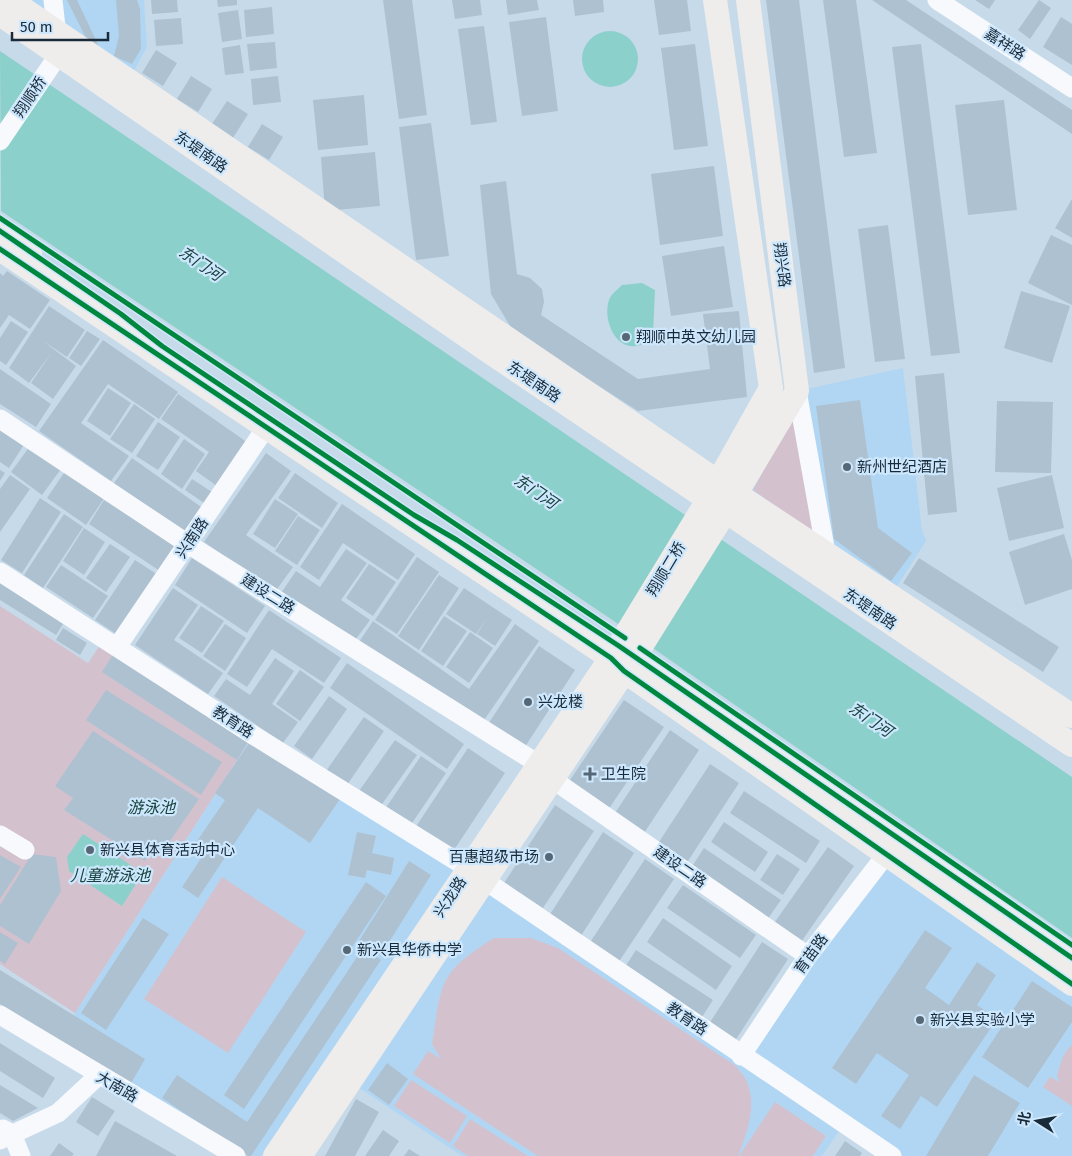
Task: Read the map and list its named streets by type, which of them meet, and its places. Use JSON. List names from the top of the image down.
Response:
{
  "streets": {
    "main road": [
      "东堤南路",
      "翔兴路",
      "翔顺二桥",
      "兴龙路"
    ],
    "street": [
      "嘉祥路",
      "翔顺桥",
      "兴南路",
      "建设二路",
      "教育路",
      "育苗路",
      "大南路"
    ]
  },
  "crossings": [
    ["翔顺桥", "东堤南路"],
    ["东堤南路", "翔兴路"],
    ["东堤南路", "翔顺二桥"],
    ["翔兴路", "翔顺二桥"],
    ["兴南路", "建设二路"],
    ["兴南路", "教育路"],
    ["翔顺二桥", "兴龙路"],
    ["建设二路", "兴龙路"],
    ["建设二路", "育苗路"],
    ["教育路", "兴龙路"],
    ["教育路", "育苗路"]
  ],
  "water": ["东门河", "游泳池", "儿童游泳池"],
  "places": {
    "other": [
      "翔顺中英文幼儿园",
      "新州世纪酒店",
      "兴龙楼",
      "新兴县体育活动中心",
      "百惠超级市场",
      "新兴县华侨中学",
      "新兴县实验小学"
    ],
    "health": ["卫生院"]
  },
  "scale_bar": "50 m",
  "north": "left"
}
